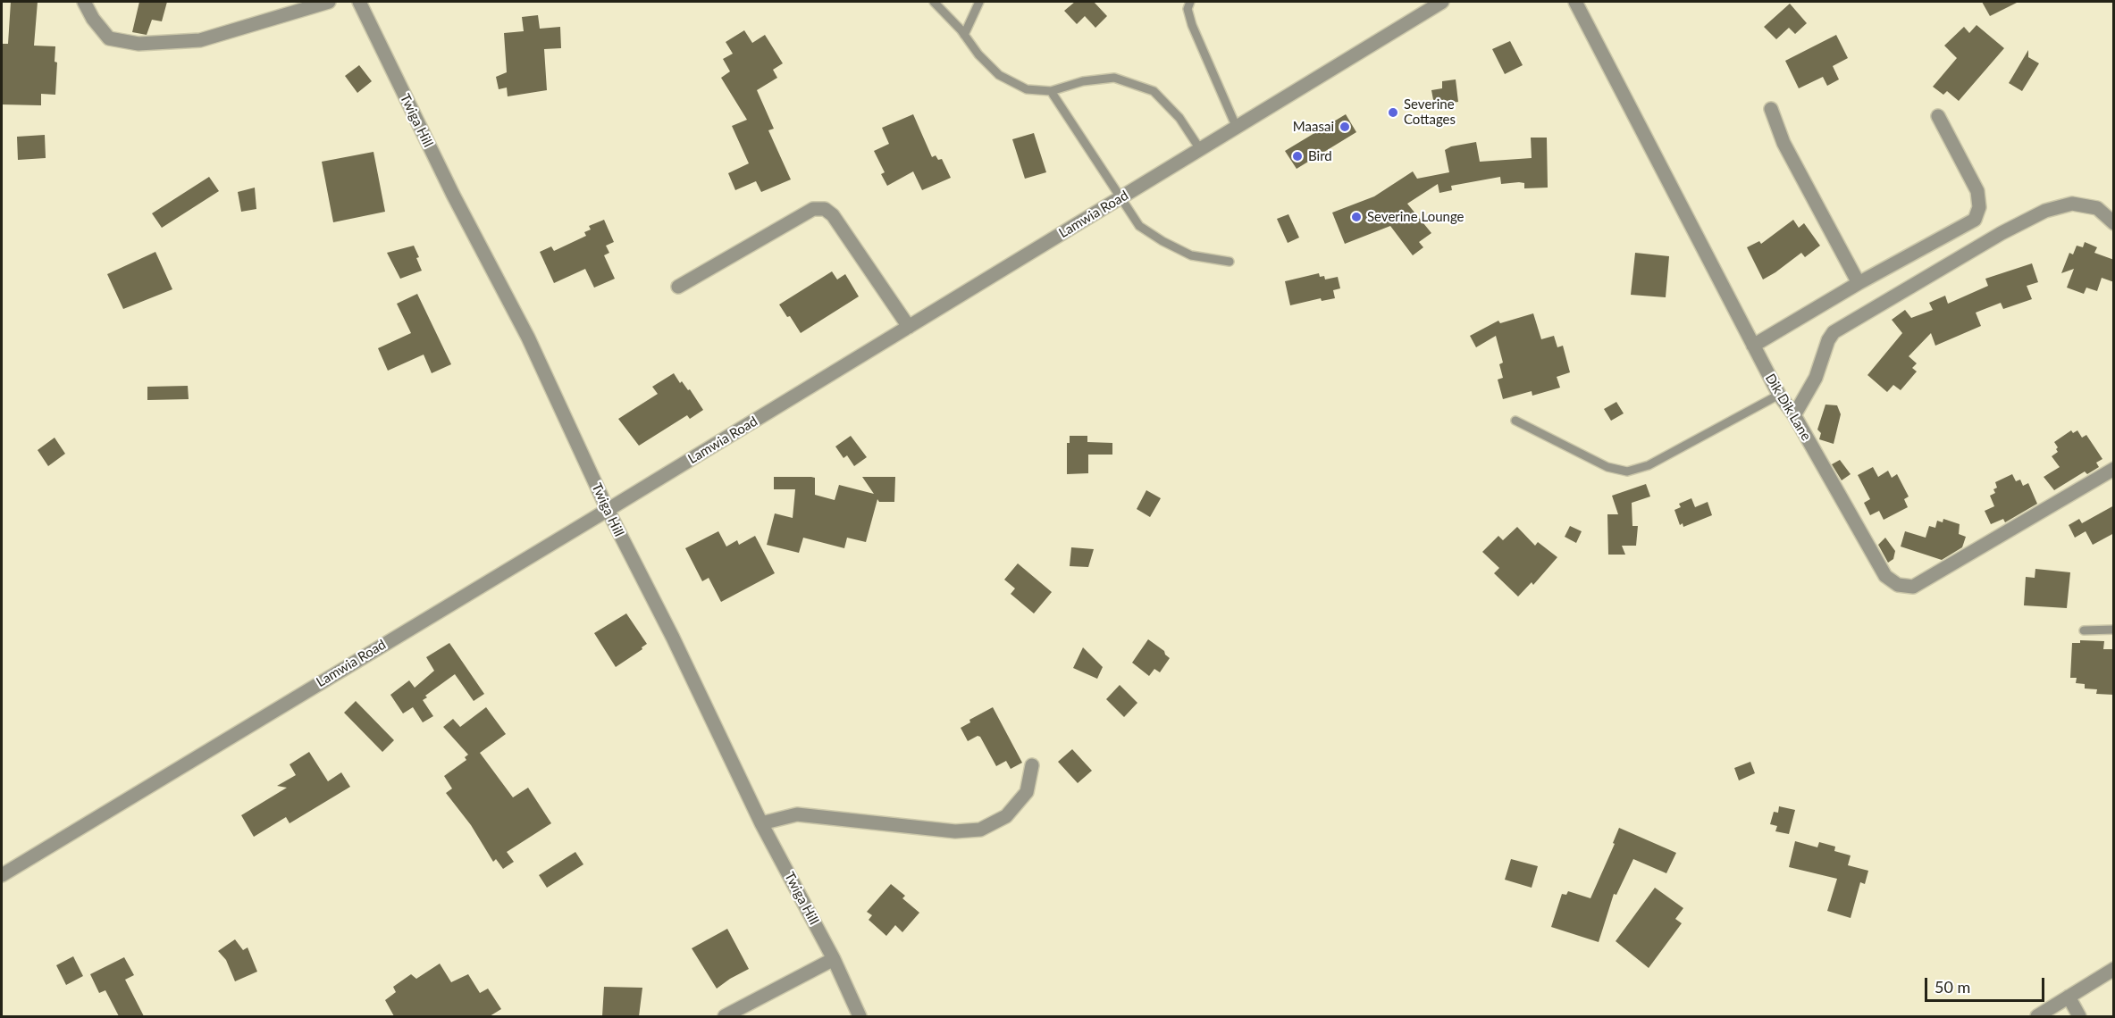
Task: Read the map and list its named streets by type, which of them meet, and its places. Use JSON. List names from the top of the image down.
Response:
{
  "streets": {
    "street": ["Twiga Hill", "Lamwia Road", "Dik Dik Lane"]
  },
  "crossings": [
    ["Twiga Hill", "Lamwia Road"]
  ],
  "places": [
    "Severine Cottages",
    "Maasai",
    "Bird",
    "Severine Lounge"
  ],
  "scale_bar": "50 m"
}
